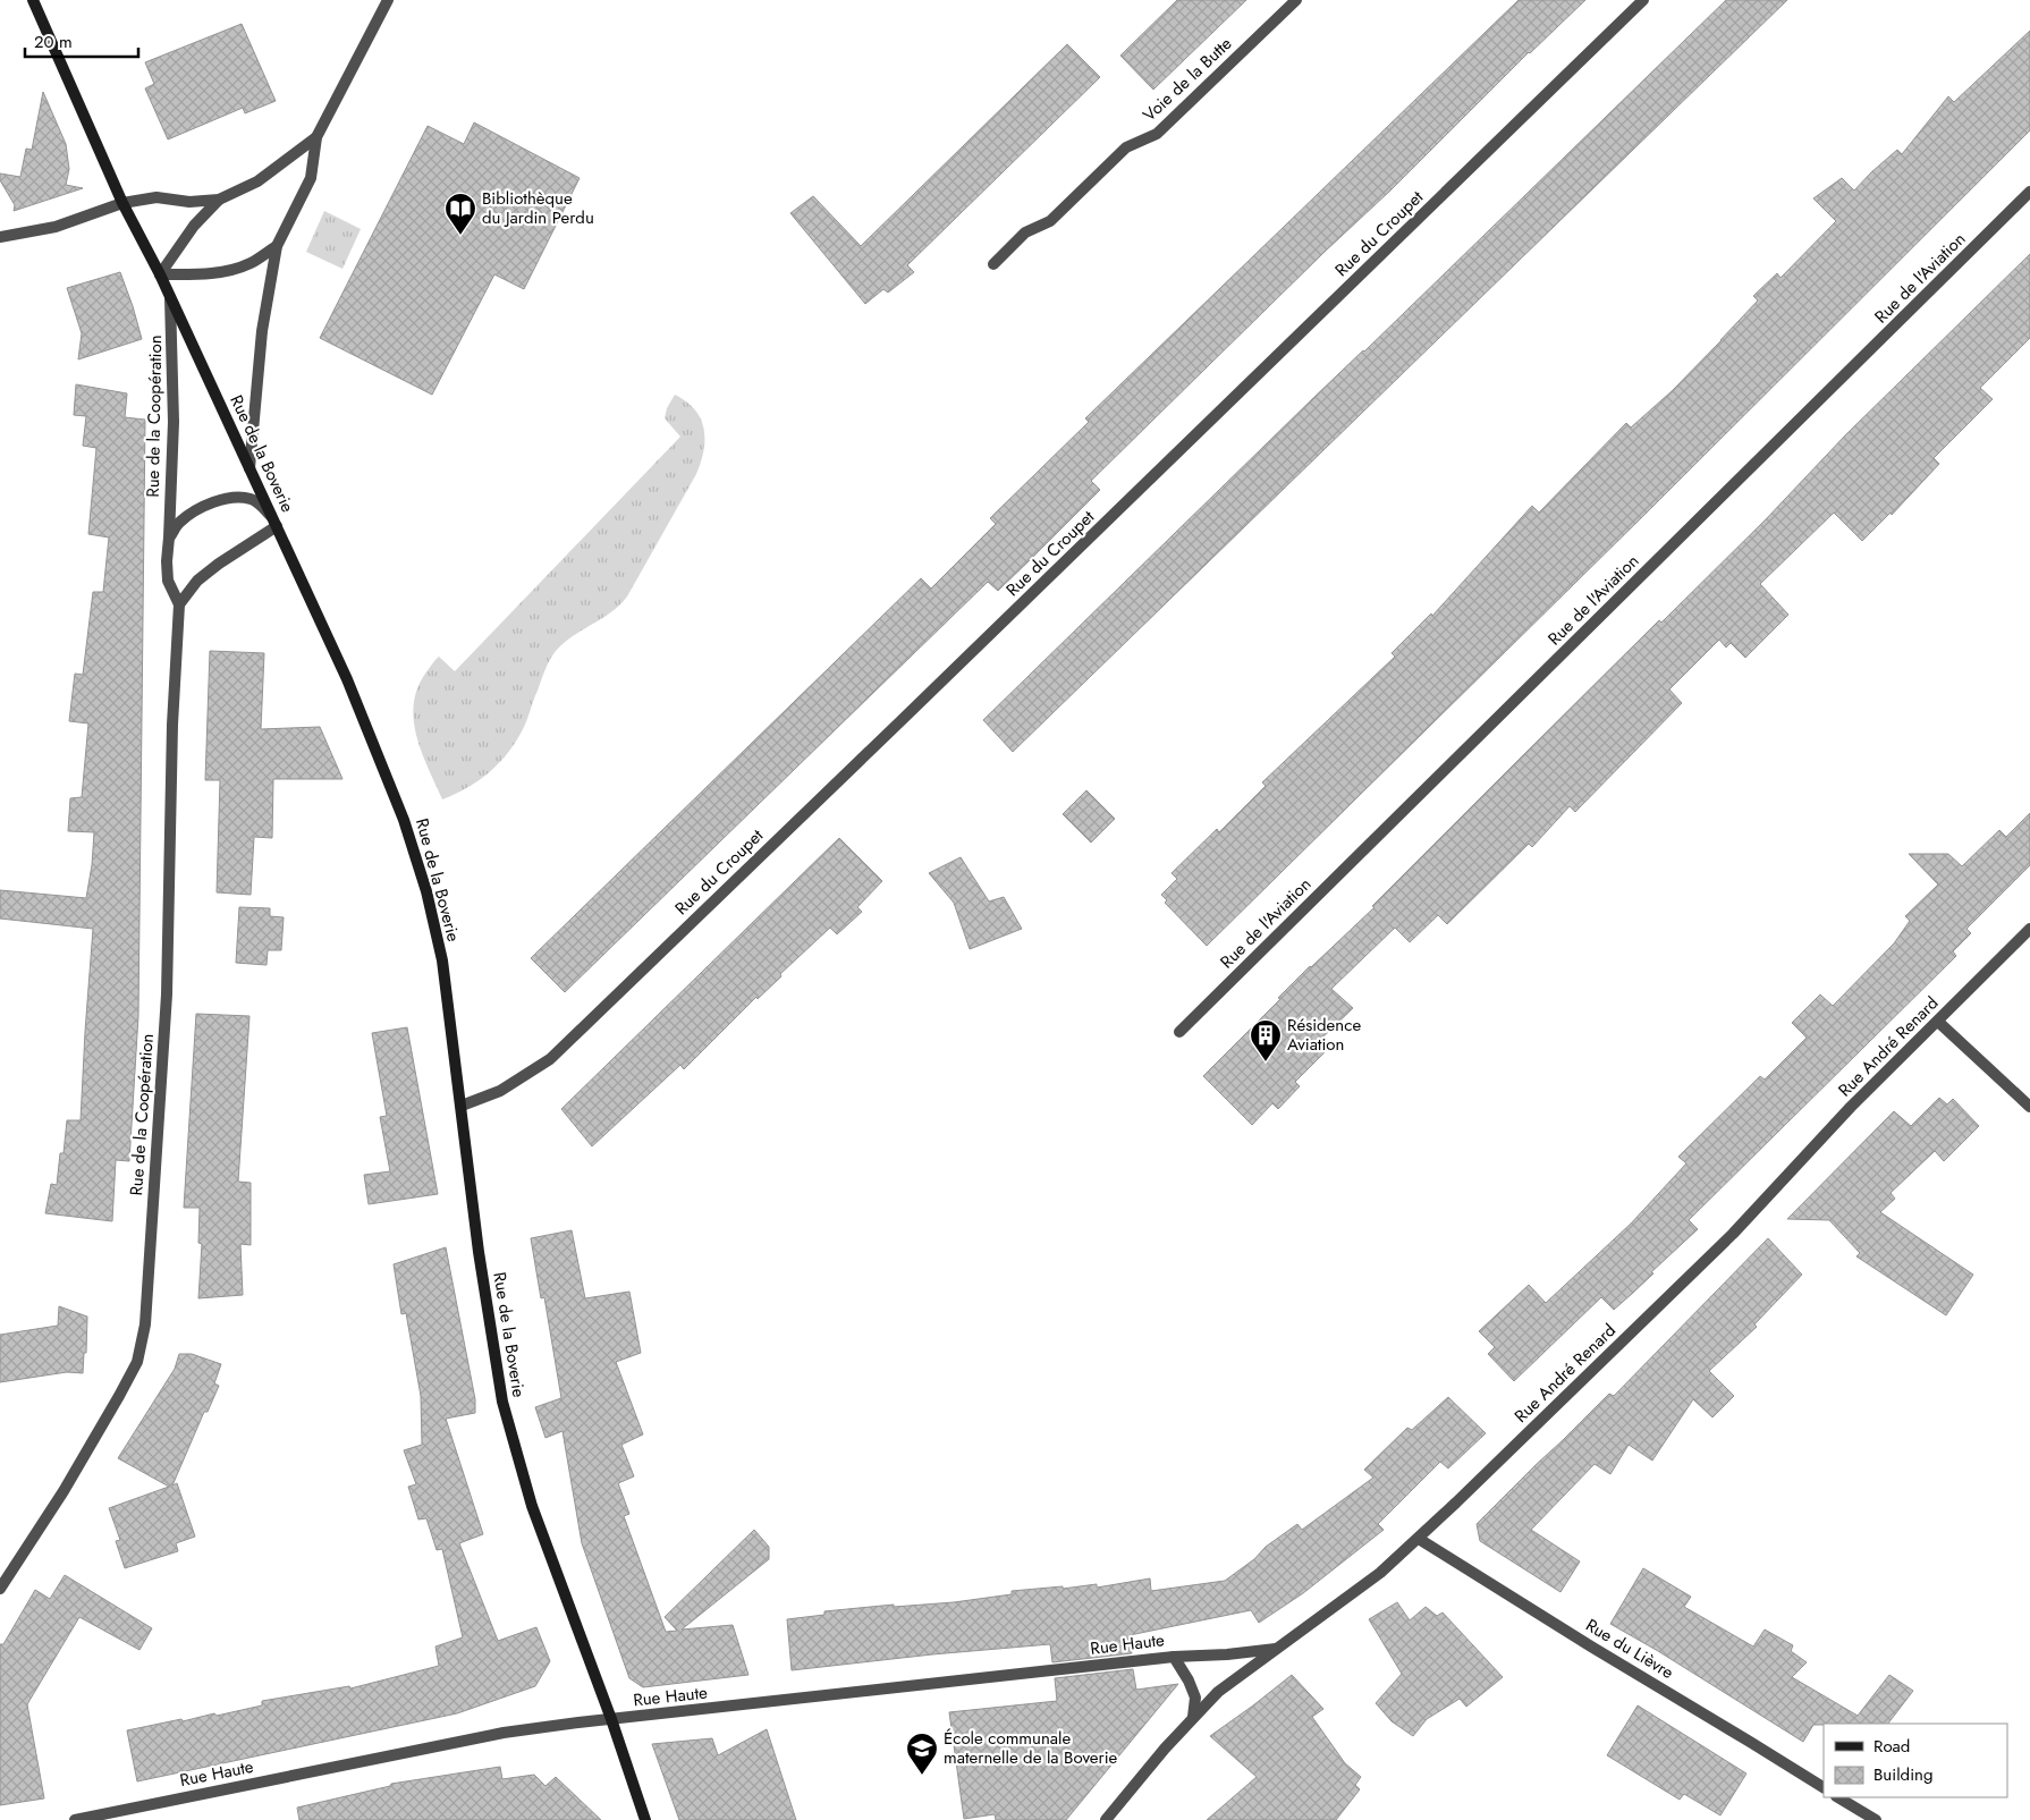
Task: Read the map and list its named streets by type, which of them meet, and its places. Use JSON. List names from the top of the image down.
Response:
{
  "streets": {
    "street": [
      "Voie de la Butte",
      "Rue du Croupet",
      "Rue de l'Aviation",
      "Rue de la Coopération",
      "Rue de la Boverie",
      "Rue André Renard",
      "Rue Haute",
      "Rue du Lièvre"
    ]
  },
  "crossings": [
    ["Rue du Croupet", "Rue de la Boverie"],
    ["Rue de la Coopération", "Rue de la Boverie"],
    ["Rue de la Boverie", "Rue Haute"],
    ["Rue André Renard", "Rue Haute"],
    ["Rue André Renard", "Rue du Lièvre"]
  ],
  "places": {
    "library": ["Bibliothèque du Jardin Perdu"],
    "building": ["Résidence Aviation"],
    "school or university": ["École communale maternelle de la Boverie"]
  },
  "legend": ["Road", "Building"],
  "scale_bar": "20 m"
}
